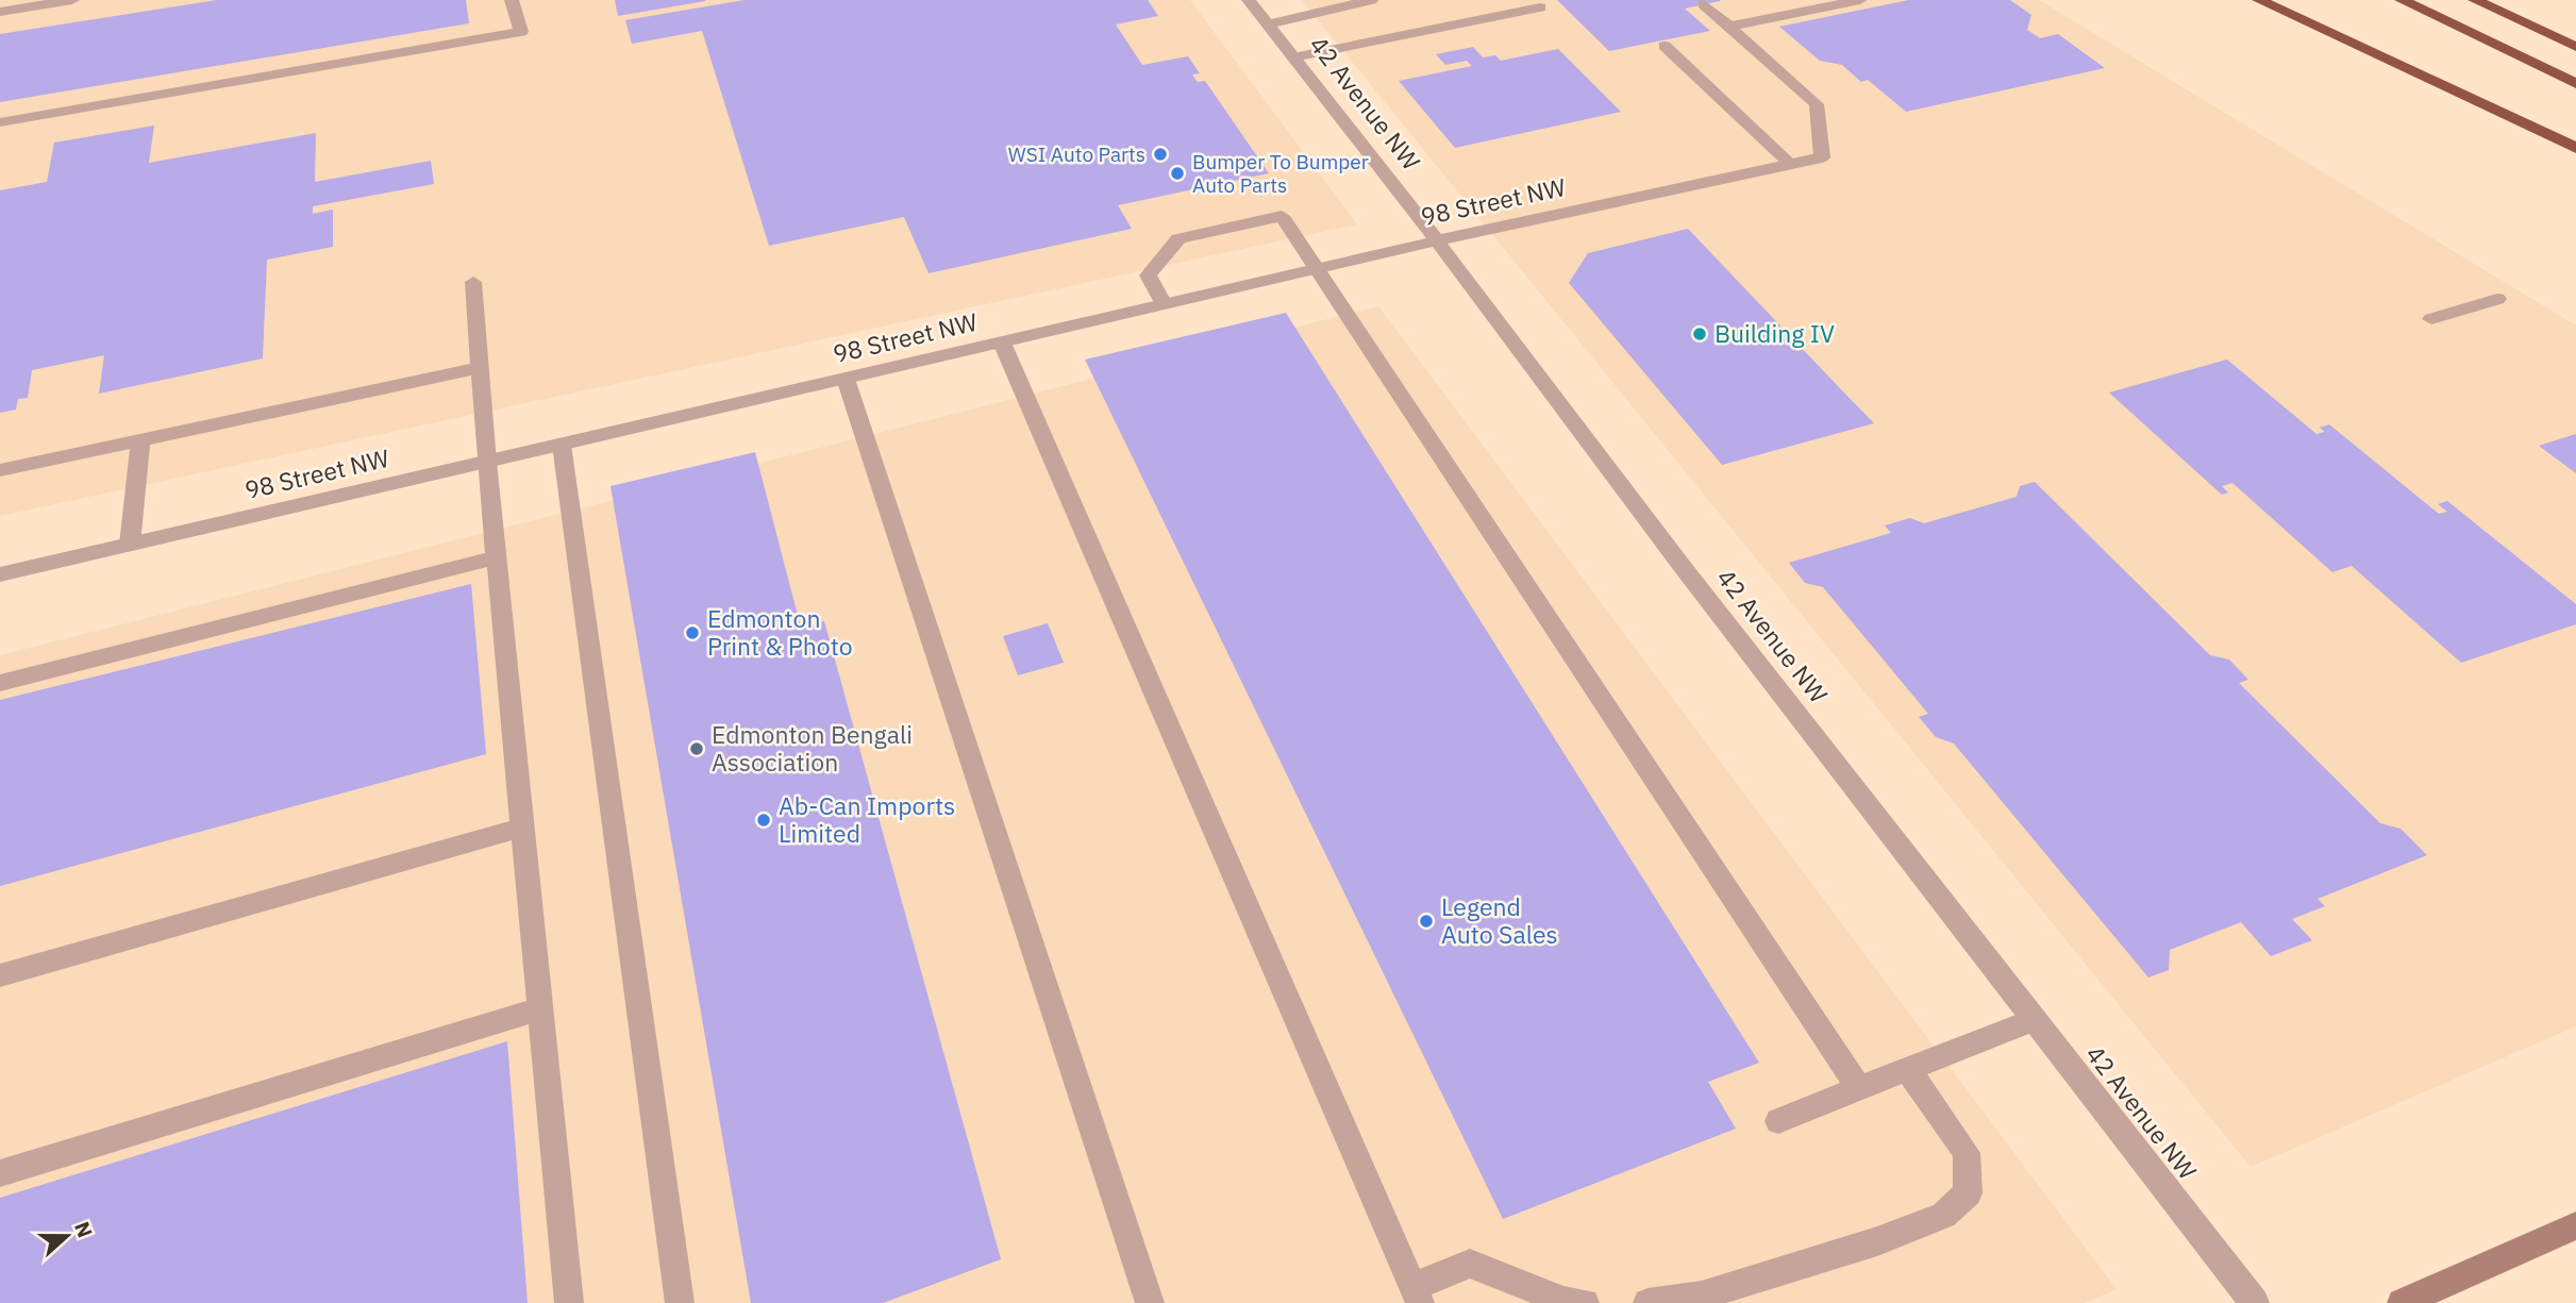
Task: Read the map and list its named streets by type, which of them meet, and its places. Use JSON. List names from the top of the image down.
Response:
{
  "streets": {
    "street": ["42 Avenue NW", "98 Street NW"]
  },
  "crossings": [
    ["42 Avenue NW", "98 Street NW"]
  ],
  "places": [
    "WSI Auto Parts",
    "Bumper To Bumper Auto Parts",
    "Building IV",
    "Edmonton Print & Photo",
    "Edmonton Bengali Association",
    "Ab-Can Imports Limited",
    "Legend Auto Sales"
  ],
  "north": "right"
}
